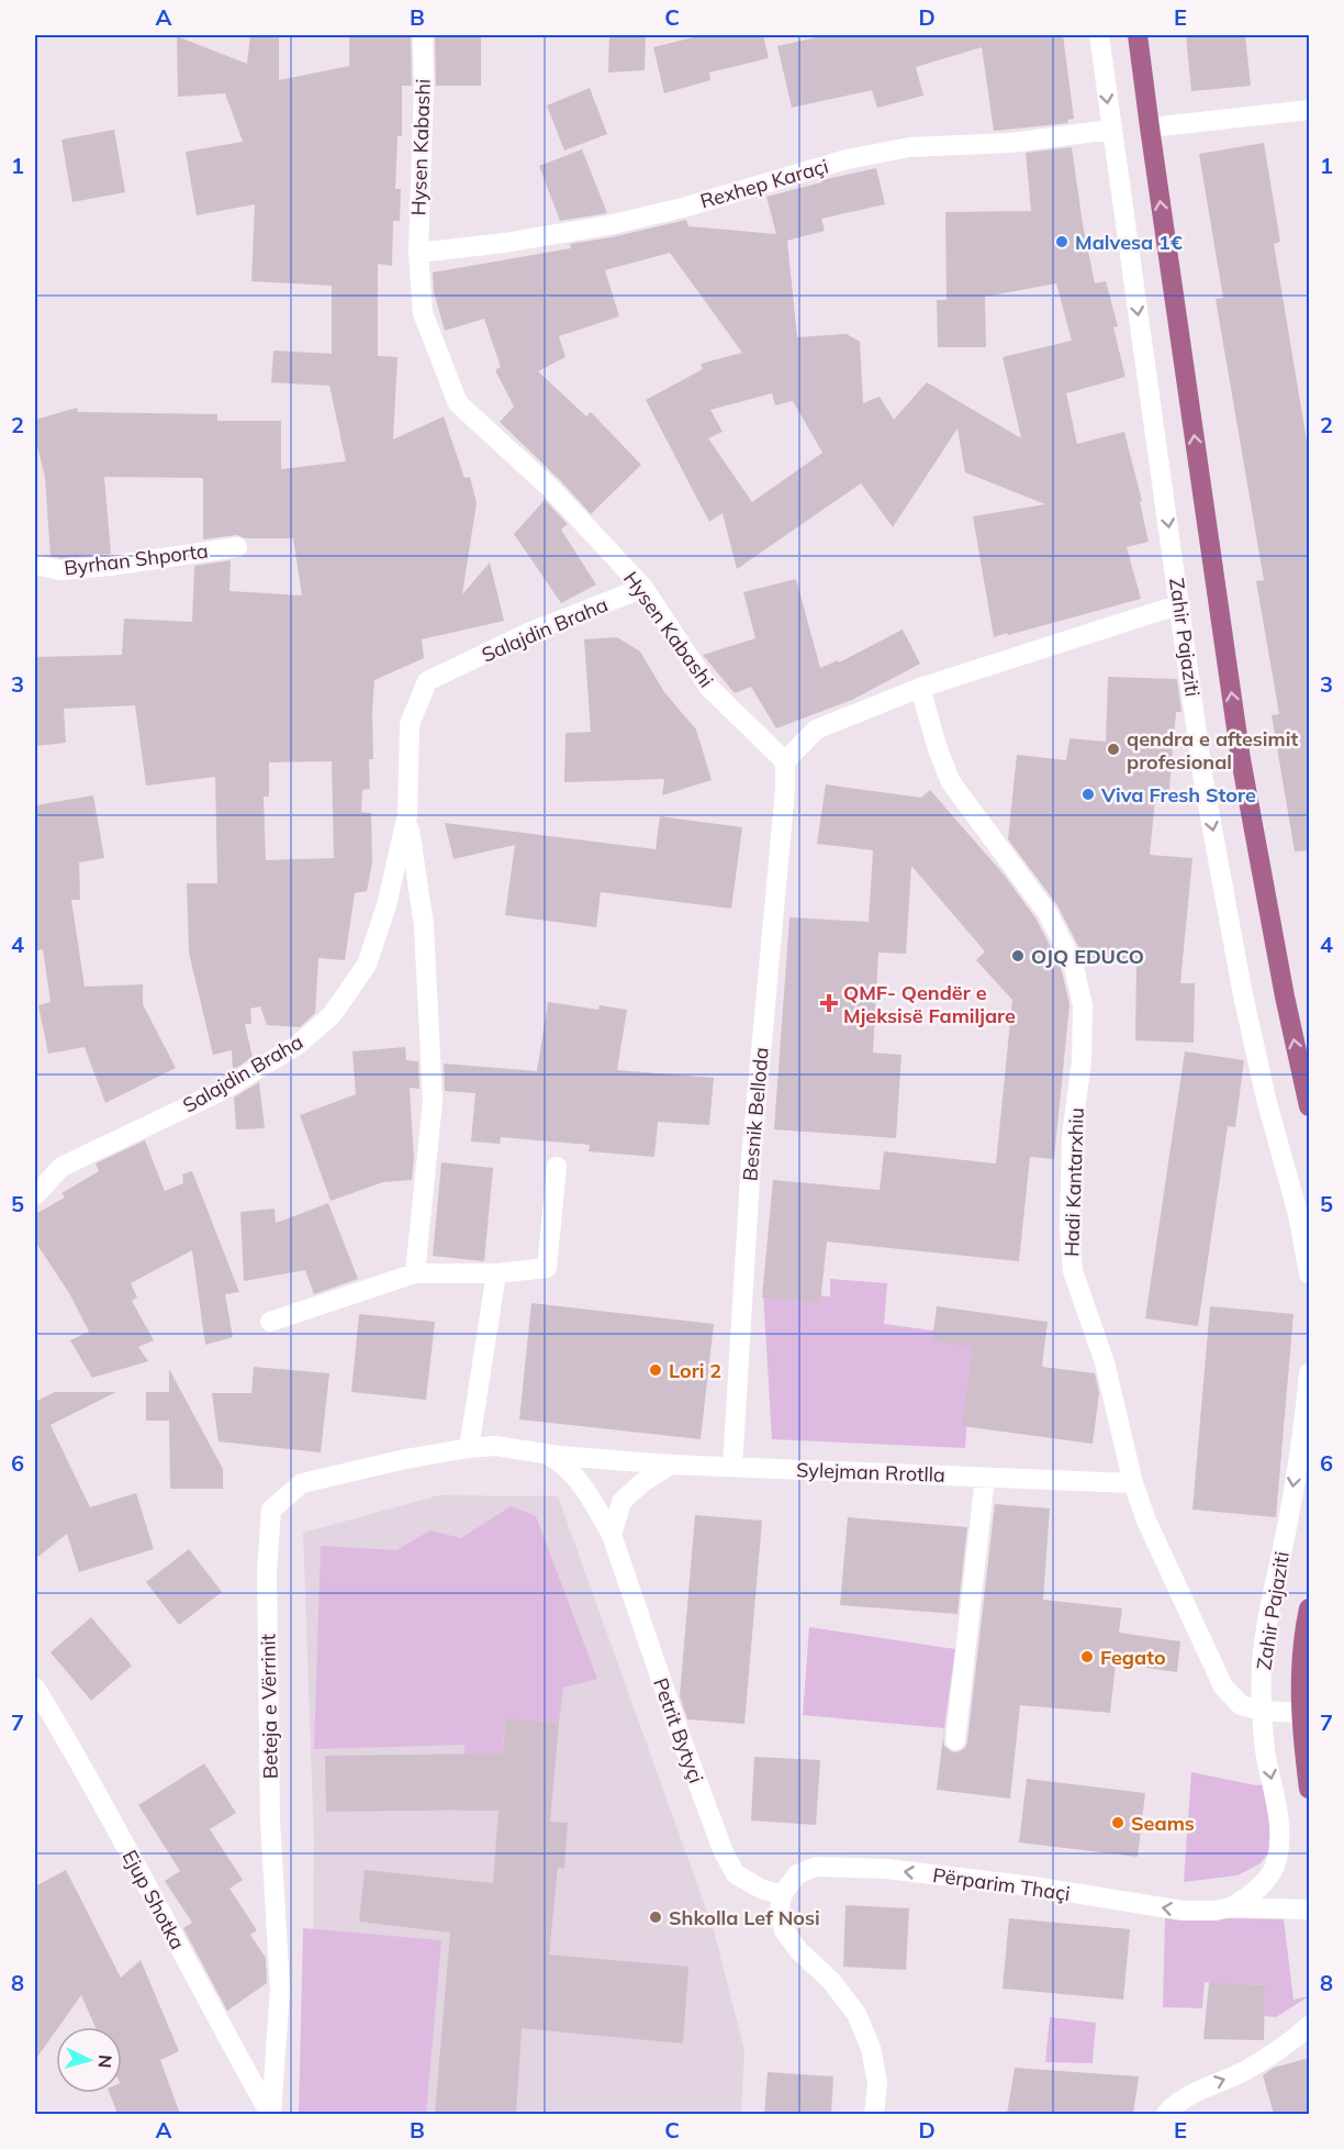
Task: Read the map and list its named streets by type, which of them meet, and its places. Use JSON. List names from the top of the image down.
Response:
{
  "streets": {
    "main road": ["Zahir Pajaziti"],
    "street": [
      "Hysen Kabashi",
      "Rexhep Karaçi",
      "Byrhan Shporta",
      "Salajdin Braha",
      "Besnik Belloda",
      "Hadi Kantarxhiu",
      "Sylejman Rrotlla",
      "Beteja e Vërrinit",
      "Petrit Bytyçi",
      "Përparim Thaçi",
      "Ejup Shotka"
    ]
  },
  "crossings": [
    ["Hysen Kabashi", "Rexhep Karaçi"],
    ["Hysen Kabashi", "Salajdin Braha"],
    ["Hysen Kabashi", "Besnik Belloda"],
    ["Rexhep Karaçi", "Zahir Pajaziti"],
    ["Zahir Pajaziti", "Hadi Kantarxhiu"],
    ["Zahir Pajaziti", "Përparim Thaçi"],
    ["Besnik Belloda", "Sylejman Rrotlla"],
    ["Hadi Kantarxhiu", "Sylejman Rrotlla"],
    ["Sylejman Rrotlla", "Beteja e Vërrinit"],
    ["Beteja e Vërrinit", "Petrit Bytyçi"],
    ["Beteja e Vërrinit", "Ejup Shotka"],
    ["Petrit Bytyçi", "Përparim Thaçi"]
  ],
  "one_way": ["Përparim Thaçi"],
  "places": {
    "other": [
      "Malvesa 1€",
      "qendra e aftesimit profesional",
      "Viva Fresh Store",
      "OJQ EDUCO",
      "Lori 2",
      "Fegato",
      "Seams",
      "Shkolla Lef Nosi"
    ],
    "health": ["QMF- Qendër e Mjeksisë Familjare"]
  },
  "north": "right",
  "grid": {
    "columns": [
      "A",
      "B",
      "C",
      "D",
      "E"
    ],
    "rows": [
      "1",
      "2",
      "3",
      "4",
      "5",
      "6",
      "7",
      "8"
    ]
  }
}
